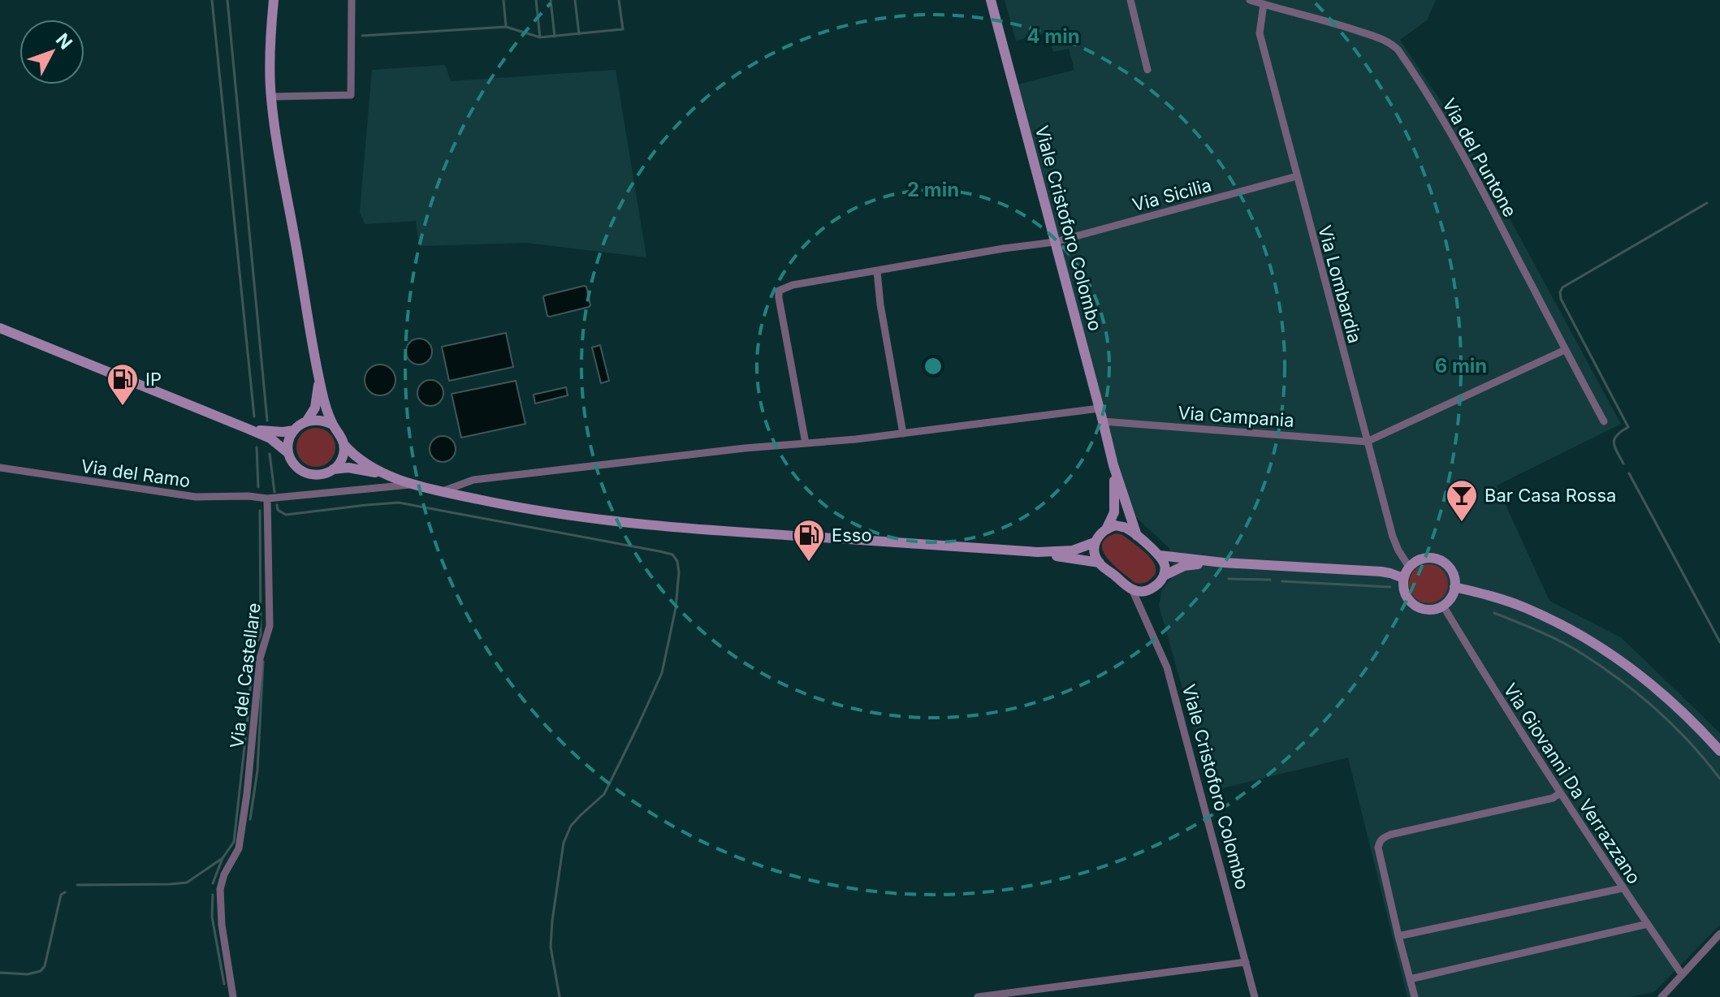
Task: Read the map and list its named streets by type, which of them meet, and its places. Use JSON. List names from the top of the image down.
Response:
{
  "streets": {
    "main road": ["Viale Cristoforo Colombo"],
    "street": [
      "Via del Puntone",
      "Via Sicilia",
      "Via Lombardia",
      "Via Campania",
      "Via del Ramo",
      "Via del Castellare",
      "Via Giovanni Da Verrazzano"
    ]
  },
  "crossings": [
    ["Via del Puntone", "Via Lombardia"],
    ["Via Sicilia", "Viale Cristoforo Colombo"],
    ["Via Sicilia", "Via Lombardia"],
    ["Viale Cristoforo Colombo", "Via Campania"],
    ["Via Lombardia", "Via Campania"],
    ["Via Lombardia", "Via Giovanni Da Verrazzano"],
    ["Via del Ramo", "Via del Castellare"]
  ],
  "places": {
    "fuel station": ["IP", "Esso"],
    "bar": ["Bar Casa Rossa"]
  },
  "north": "top right",
  "rings": ["4 min", "2 min", "6 min"]
}
